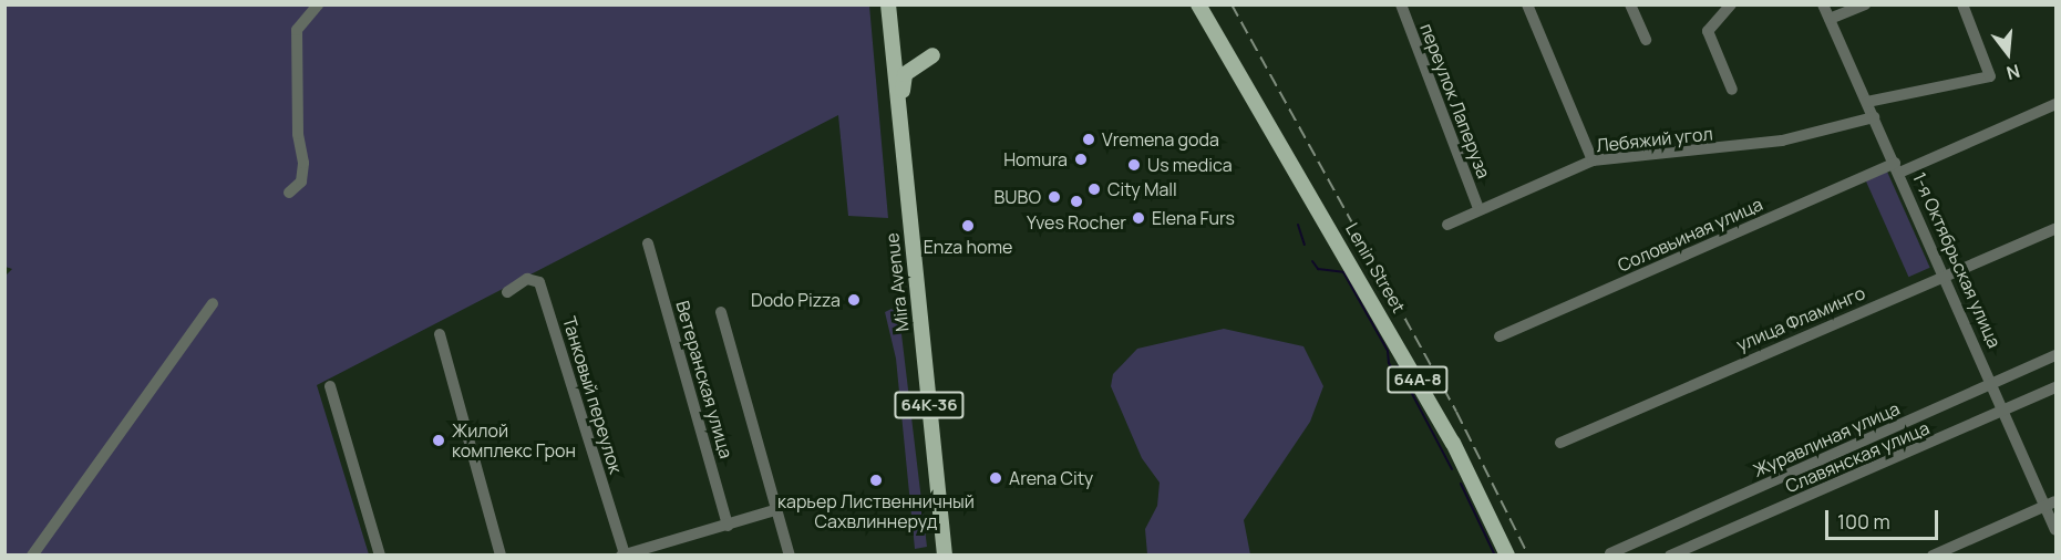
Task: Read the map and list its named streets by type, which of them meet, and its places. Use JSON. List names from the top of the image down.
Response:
{
  "streets": {
    "main road": [
      "Lenin Street",
      "Mira Avenue",
      "64А-8",
      "64К-36"
    ],
    "street": [
      "переулок Лаперуза",
      "Лебяжий угол",
      "Соловьиная улица",
      "1-я Октябрьская улица",
      "улица Фламинго",
      "Ветеранская улица",
      "Танковый переулок",
      "Журавлиная улица",
      "Славянская улица"
    ]
  },
  "crossings": [
    ["переулок Лаперуза", "Лебяжий угол"],
    ["Лебяжий угол", "1-я Октябрьская улица"],
    ["Соловьиная улица", "1-я Октябрьская улица"],
    ["1-я Октябрьская улица", "улица Фламинго"],
    ["1-я Октябрьская улица", "Журавлиная улица"],
    ["1-я Октябрьская улица", "Славянская улица"]
  ],
  "places": [
    "Vremena goda",
    "Homura",
    "Us medica",
    "City Mall",
    "BUBO",
    "Yves Rocher",
    "Elena Furs",
    "Enza home",
    "Dodo Pizza",
    "Жилой комплекс Грон",
    "Arena City",
    "карьер Лиственничный Сахвлиннеруд"
  ],
  "scale_bar": "100 m",
  "north": "bottom"
}
